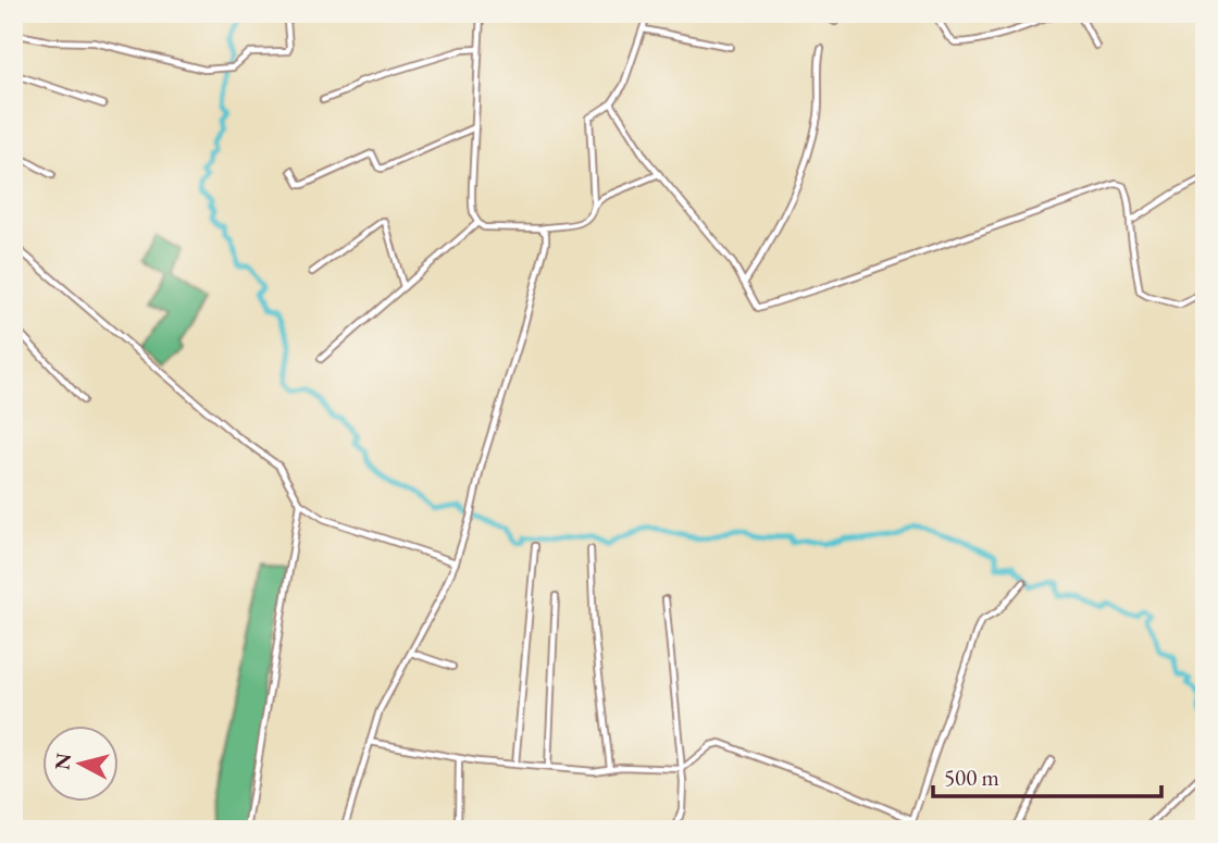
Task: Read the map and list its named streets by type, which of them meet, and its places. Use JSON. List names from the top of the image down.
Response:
{
  "scale_bar": "500 m",
  "north": "left"
}
